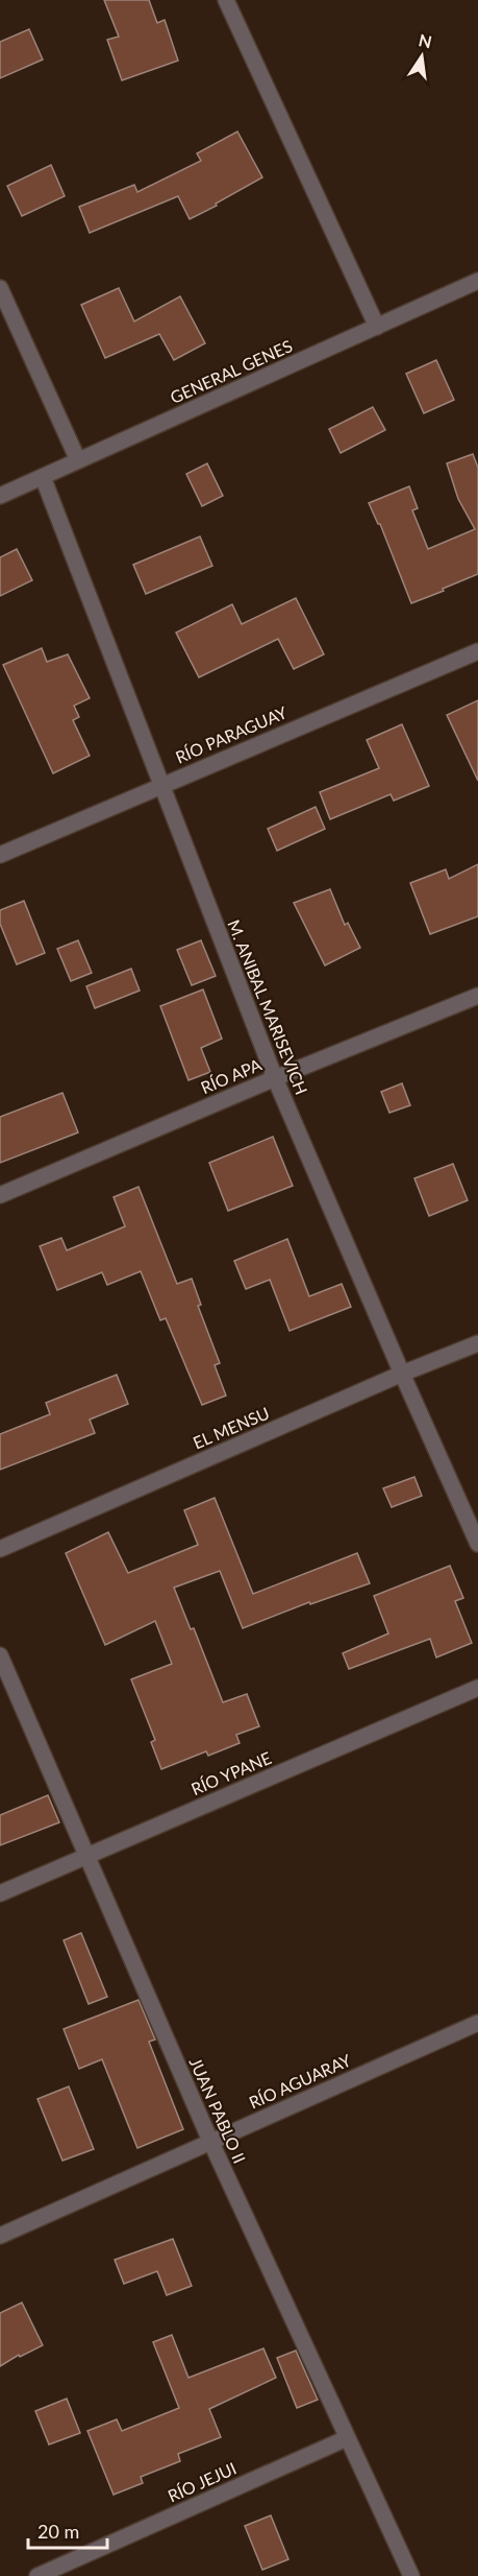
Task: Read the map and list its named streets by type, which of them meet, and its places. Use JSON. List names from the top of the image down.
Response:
{
  "streets": {
    "street": [
      "GENERAL GENES",
      "RÍO PARAGUAY",
      "M. ANIBAL MARISEVICH",
      "RÍO APA",
      "EL MENSU",
      "RÍO YPANE",
      "RÍO AGUARAY",
      "JUAN PABLO II",
      "RÍO JEJUI"
    ]
  },
  "crossings": [
    ["GENERAL GENES", "M. ANIBAL MARISEVICH"],
    ["RÍO PARAGUAY", "M. ANIBAL MARISEVICH"],
    ["M. ANIBAL MARISEVICH", "RÍO APA"],
    ["M. ANIBAL MARISEVICH", "EL MENSU"],
    ["RÍO YPANE", "JUAN PABLO II"],
    ["RÍO AGUARAY", "JUAN PABLO II"],
    ["JUAN PABLO II", "RÍO JEJUI"]
  ],
  "scale_bar": "20 m",
  "north": "top"
}
